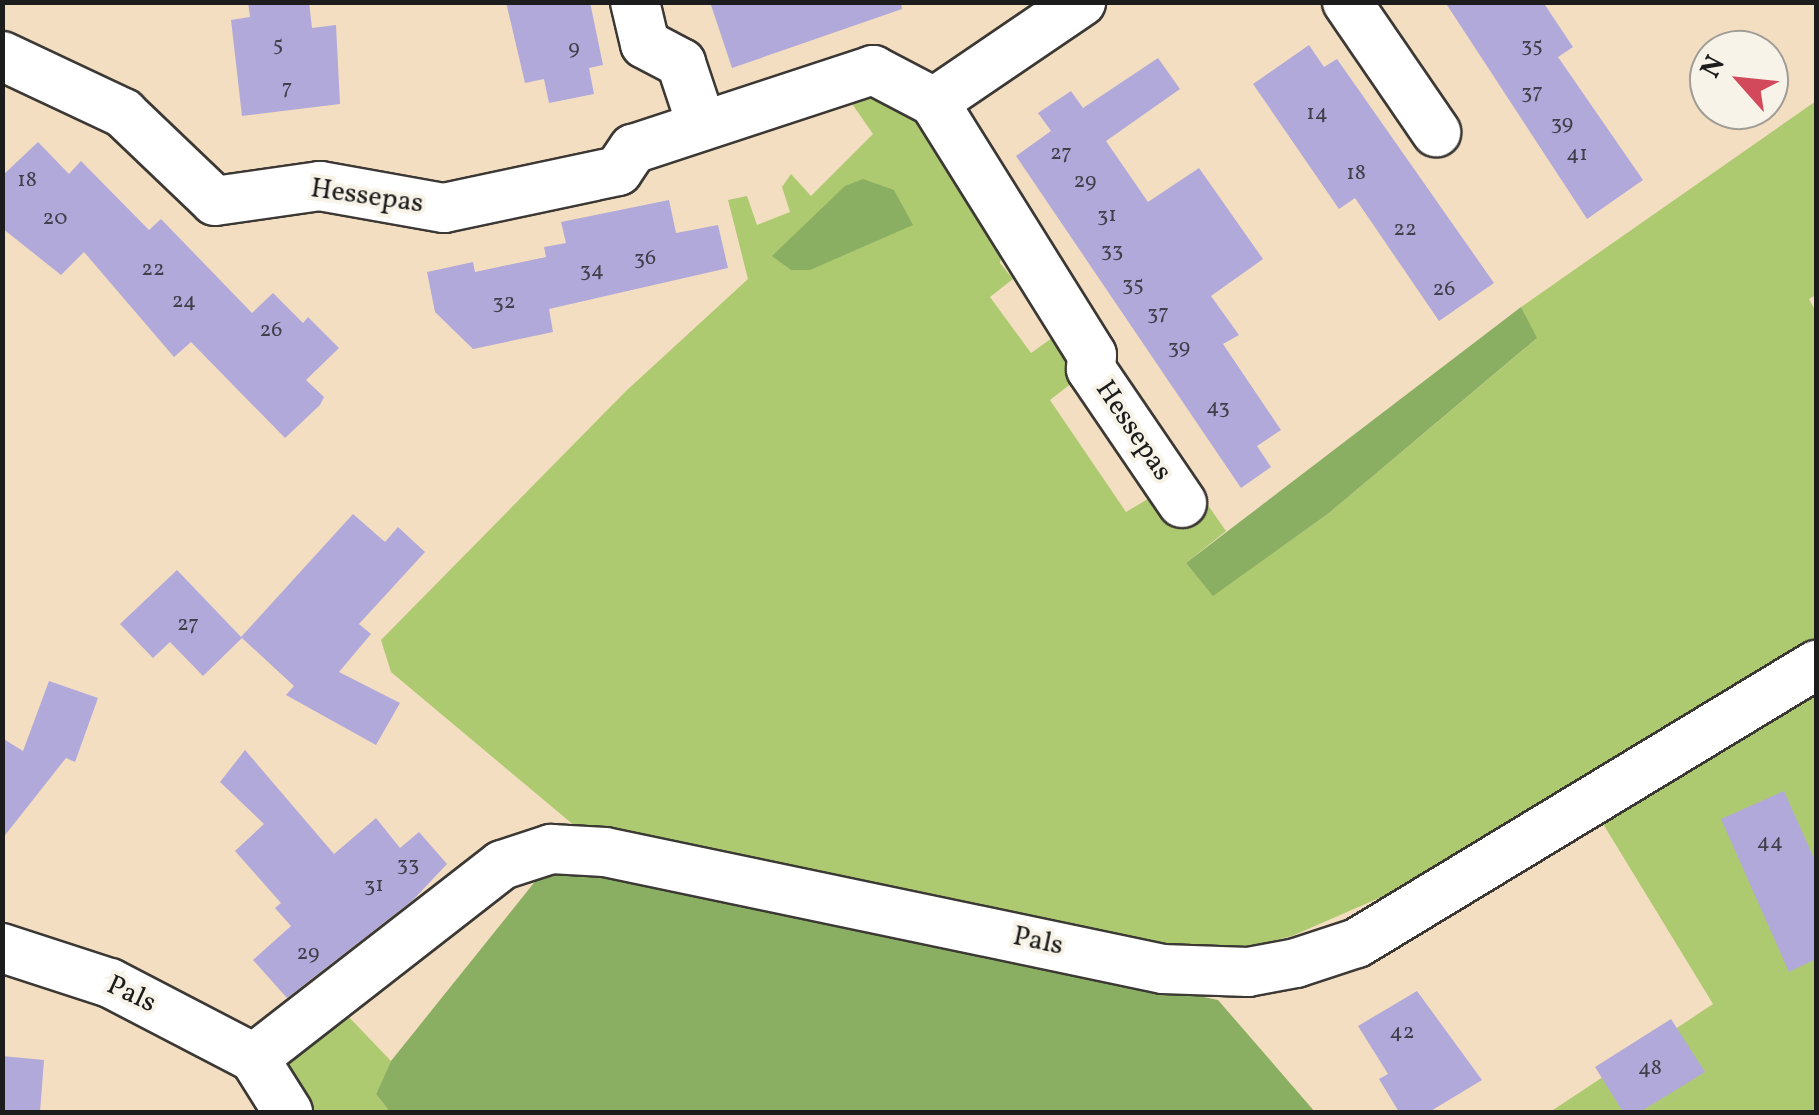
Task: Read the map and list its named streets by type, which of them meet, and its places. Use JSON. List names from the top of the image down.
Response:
{
  "streets": {
    "street": ["Hessepas", "Pals"]
  },
  "house_numbers": [
    "5",
    "35",
    "9",
    "7",
    "37",
    "14",
    "39",
    "27",
    "41",
    "18",
    "18",
    "29",
    "31",
    "20",
    "22",
    "33",
    "36",
    "22",
    "34",
    "35",
    "26",
    "24",
    "32",
    "37",
    "26",
    "39",
    "43",
    "27",
    "44",
    "33",
    "31",
    "29",
    "42",
    "48"
  ],
  "north": "top left"
}
